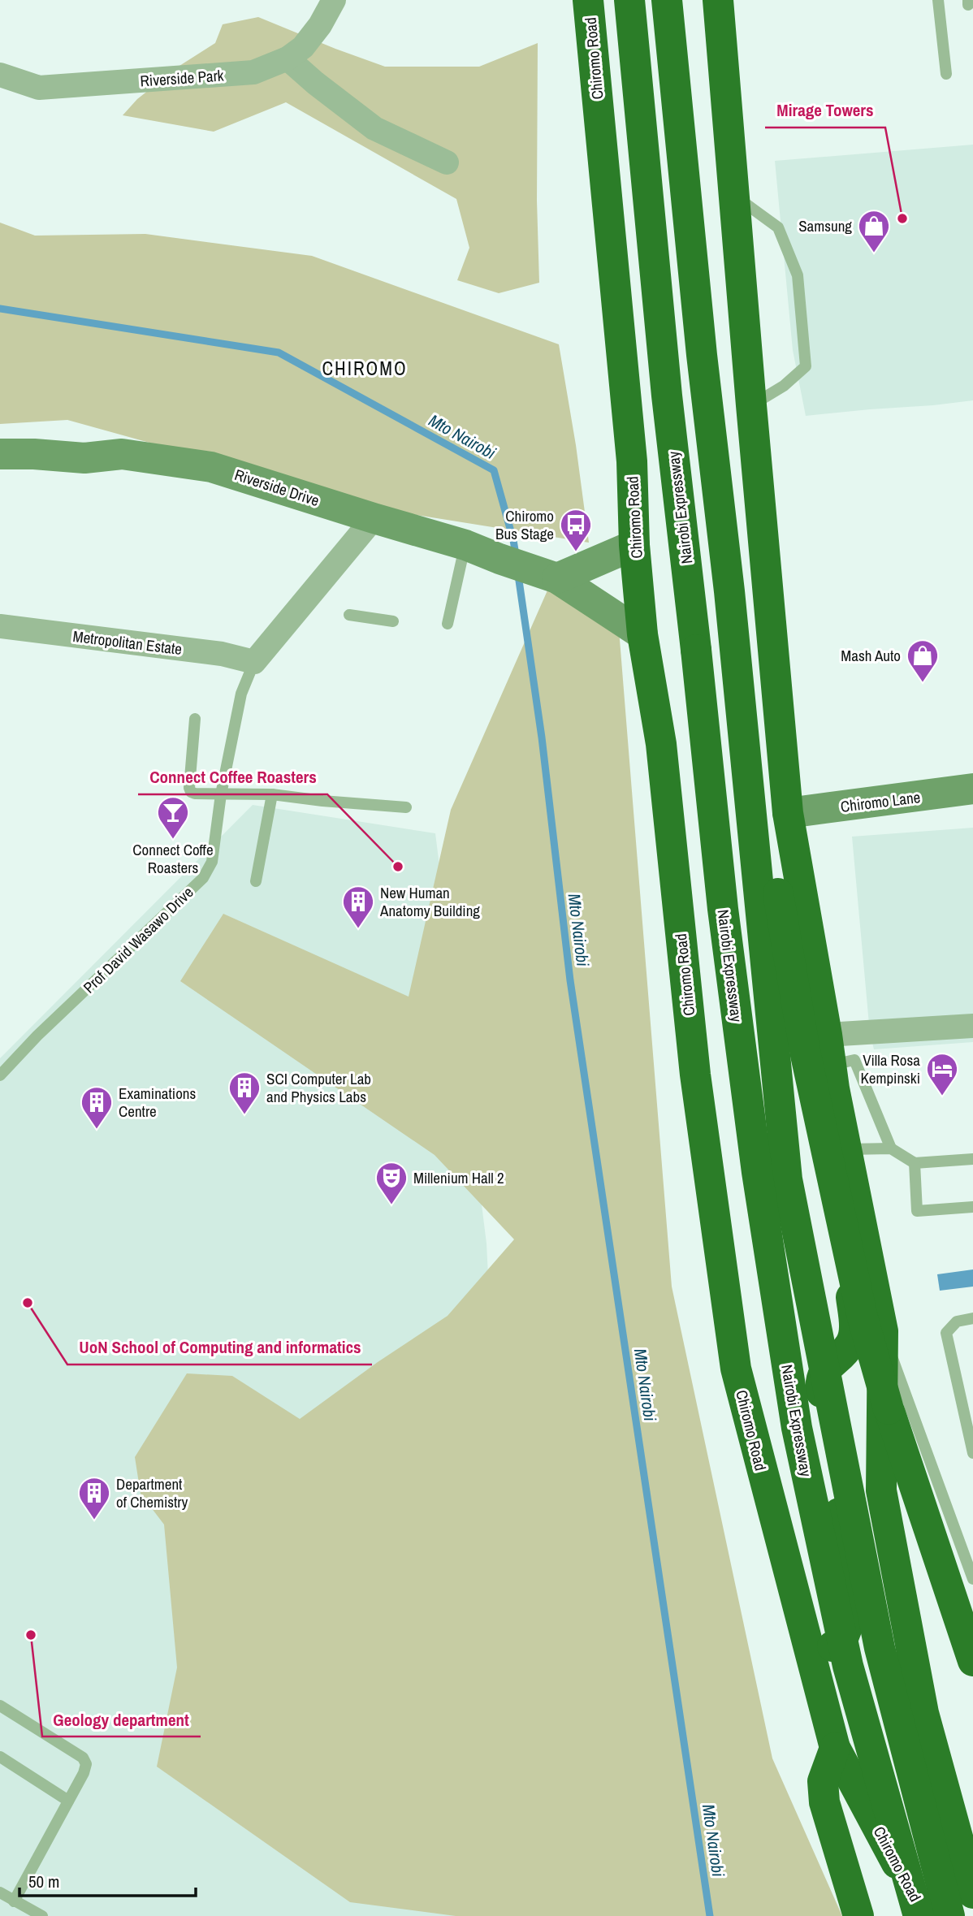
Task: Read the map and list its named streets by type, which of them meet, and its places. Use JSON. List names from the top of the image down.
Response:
{
  "streets": {
    "highway": ["Chiromo Road", "Nairobi Expressway"],
    "street": [
      "Riverside Park",
      "Riverside Drive",
      "Metropolitan Estate",
      "Chiromo Lane",
      "Prof David Wasawo Drive"
    ]
  },
  "crossings": [
    ["Chiromo Road", "Riverside Drive"],
    ["Riverside Drive", "Prof David Wasawo Drive"],
    ["Metropolitan Estate", "Prof David Wasawo Drive"]
  ],
  "districts": ["CHIROMO"],
  "water": ["Mto Nairobi"],
  "places": {
    "other": [
      "Mirage Towers",
      "Connect Coffee Roasters",
      "UoN School of Computing and informatics",
      "Geology department"
    ],
    "shop": ["Samsung", "Mash Auto"],
    "bus stop": ["Chiromo Bus Stage"],
    "bar": ["Connect Coffe Roasters"],
    "building": [
      "New Human Anatomy Building",
      "SCI Computer Lab and Physics Labs",
      "Examinations Centre",
      "Department of Chemistry"
    ],
    "hotel": ["Villa Rosa Kempinski"],
    "theatre": ["Millenium Hall 2"]
  },
  "scale_bar": "50 m"
}
